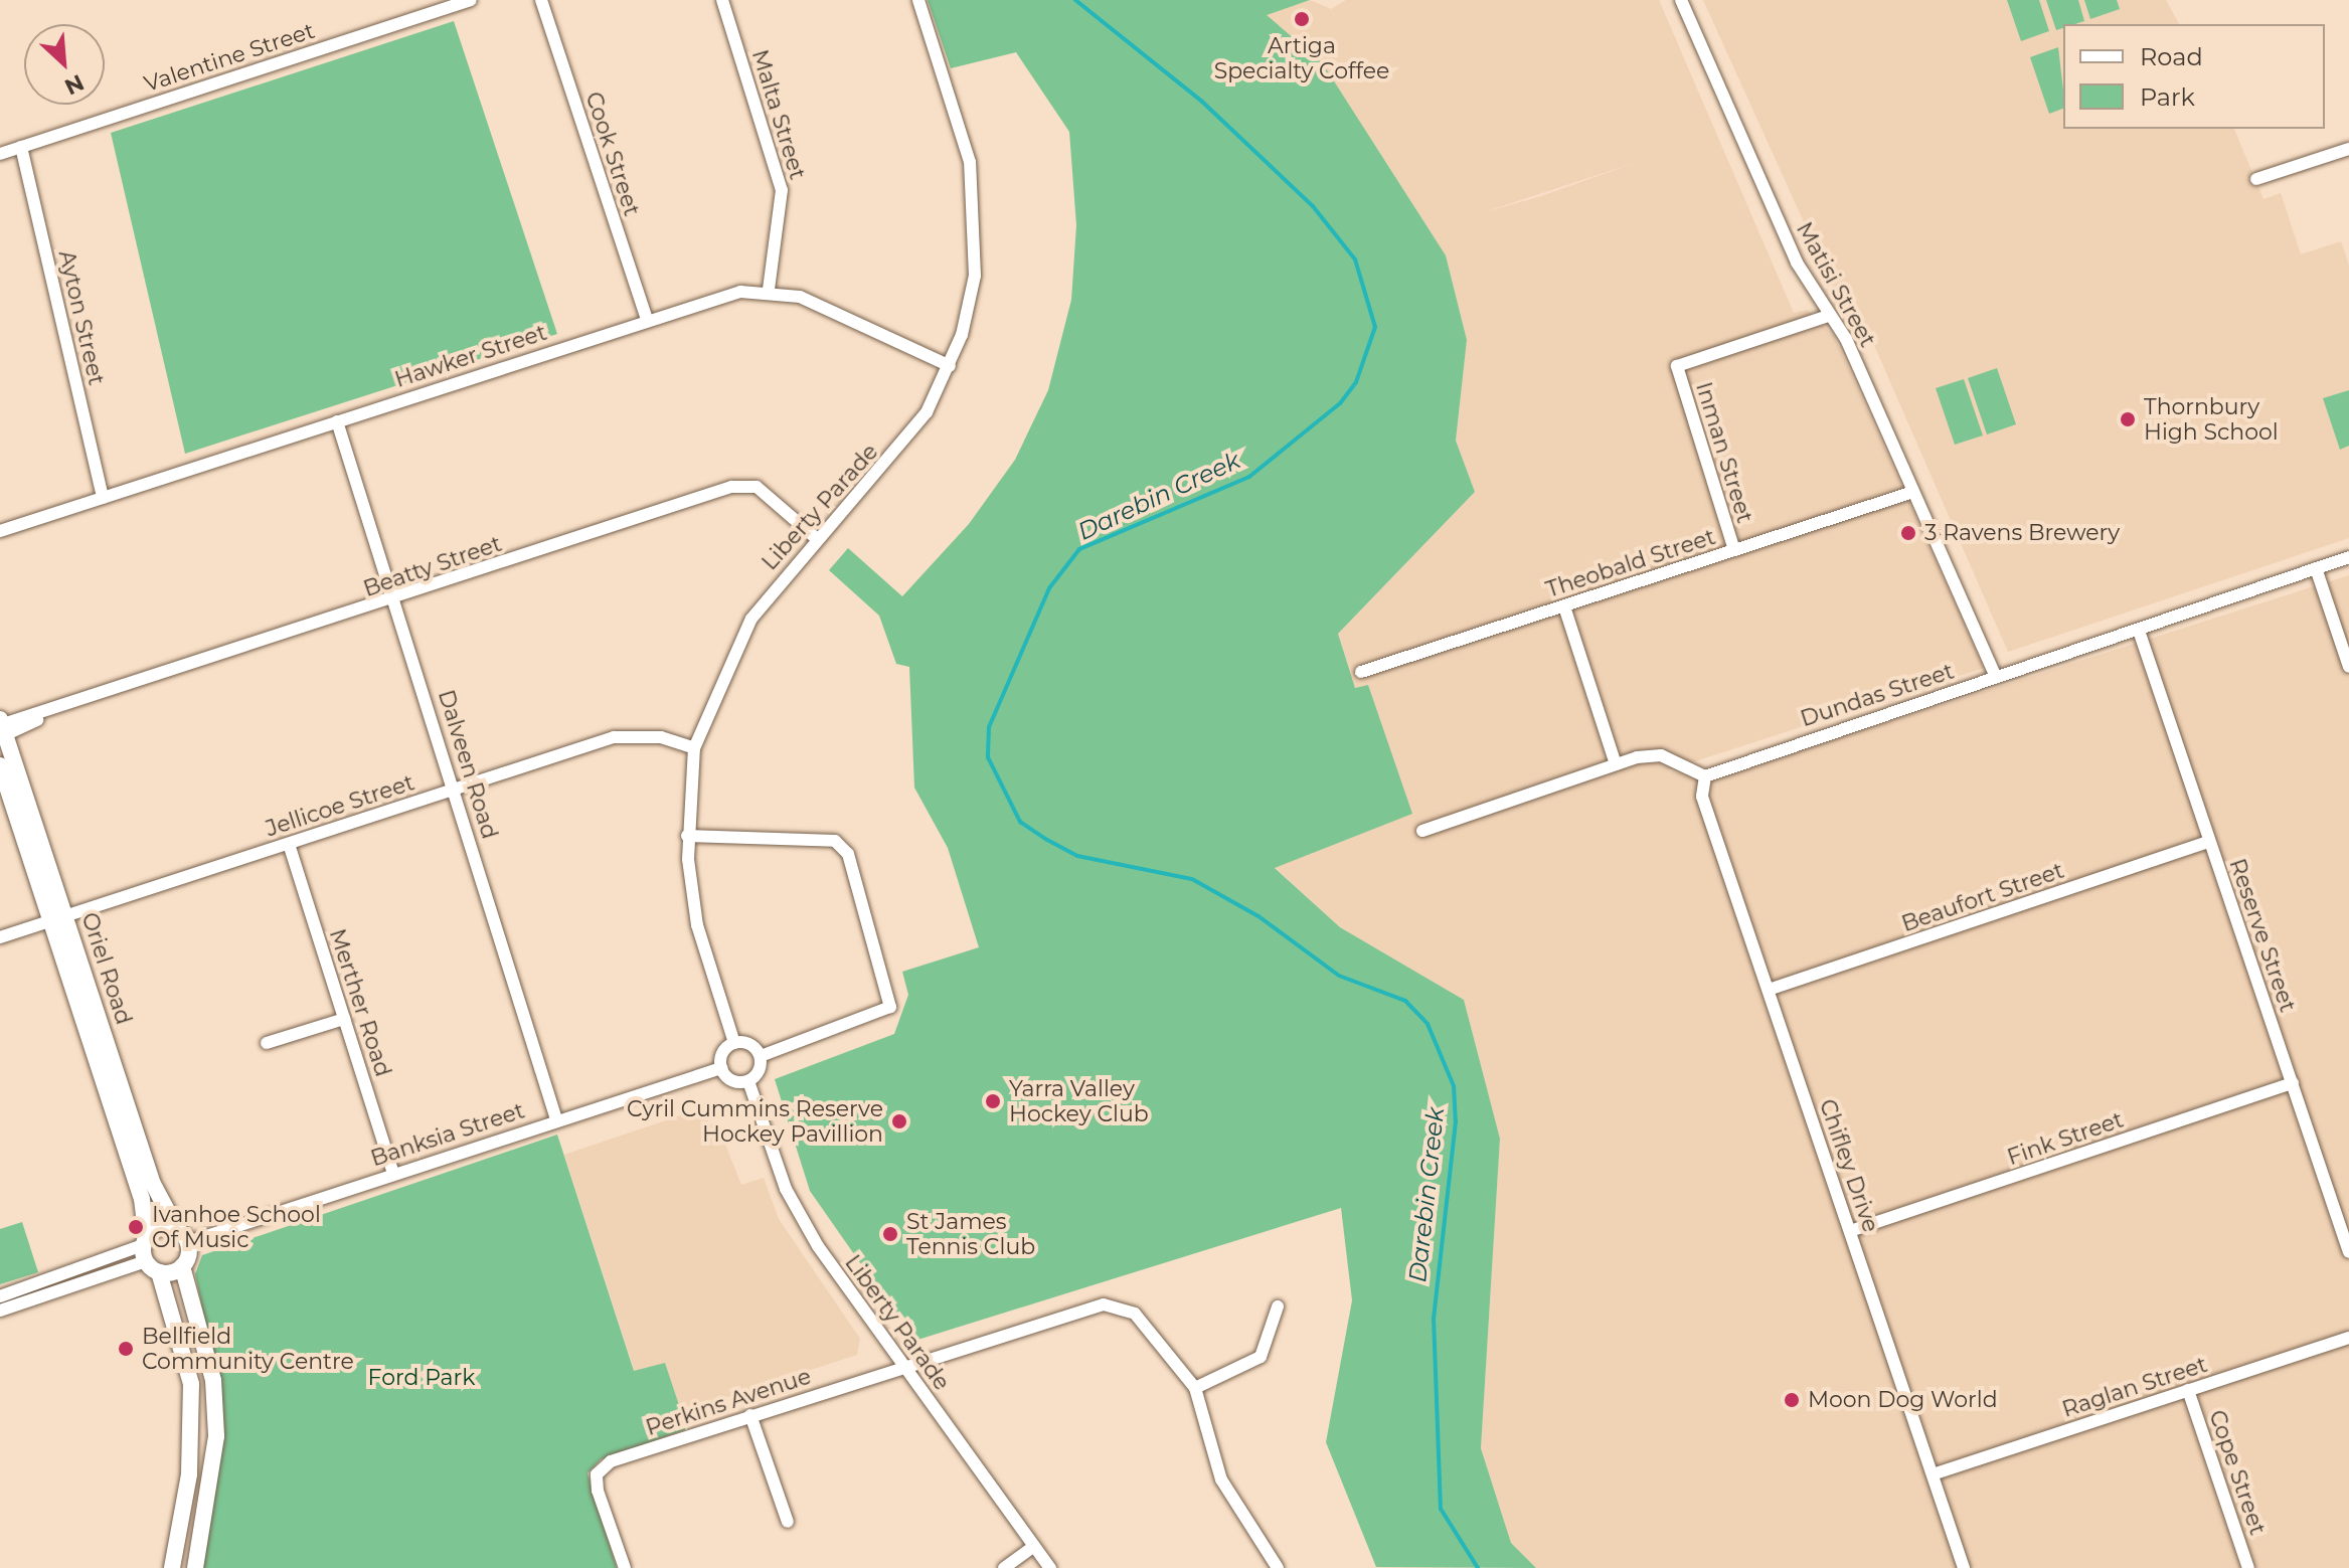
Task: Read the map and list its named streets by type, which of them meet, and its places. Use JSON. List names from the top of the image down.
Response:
{
  "streets": {
    "main road": ["Oriel Road"],
    "street": [
      "Valentine Street",
      "Malta Street",
      "Cook Street",
      "Matisi Street",
      "Ayton Street",
      "Hawker Street",
      "Inman Street",
      "Liberty Parade",
      "Theobald Street",
      "Beatty Street",
      "Dundas Street",
      "Dalveen Road",
      "Jellicoe Street",
      "Beaufort Street",
      "Reserve Street",
      "Merther Road",
      "Banksia Street",
      "Fink Street",
      "Chifley Drive",
      "Raglan Street",
      "Perkins Avenue",
      "Cope Street"
    ]
  },
  "crossings": [
    ["Valentine Street", "Ayton Street"],
    ["Malta Street", "Hawker Street"],
    ["Cook Street", "Hawker Street"],
    ["Matisi Street", "Inman Street"],
    ["Matisi Street", "Theobald Street"],
    ["Matisi Street", "Dundas Street"],
    ["Ayton Street", "Hawker Street"],
    ["Hawker Street", "Liberty Parade"],
    ["Hawker Street", "Dalveen Road"],
    ["Inman Street", "Theobald Street"],
    ["Liberty Parade", "Beatty Street"],
    ["Liberty Parade", "Jellicoe Street"],
    ["Liberty Parade", "Banksia Street"],
    ["Liberty Parade", "Perkins Avenue"],
    ["Beatty Street", "Dalveen Road"],
    ["Beatty Street", "Oriel Road"],
    ["Dundas Street", "Reserve Street"],
    ["Dundas Street", "Chifley Drive"],
    ["Dalveen Road", "Jellicoe Street"],
    ["Dalveen Road", "Banksia Street"],
    ["Jellicoe Street", "Oriel Road"],
    ["Jellicoe Street", "Merther Road"],
    ["Beaufort Street", "Reserve Street"],
    ["Beaufort Street", "Chifley Drive"],
    ["Reserve Street", "Fink Street"],
    ["Oriel Road", "Banksia Street"],
    ["Merther Road", "Banksia Street"],
    ["Fink Street", "Chifley Drive"],
    ["Chifley Drive", "Raglan Street"],
    ["Raglan Street", "Cope Street"]
  ],
  "water": ["Darebin Creek"],
  "parks": ["Ford Park"],
  "places": [
    "Artiga Specialty Coffee",
    "Thornbury High School",
    "3 Ravens Brewery",
    "Yarra Valley Hockey Club",
    "Cyril Cummins Reserve Hockey Pavillion",
    "Ivanhoe School Of Music",
    "St James Tennis Club",
    "Bellfield Community Centre",
    "Moon Dog World"
  ],
  "legend": ["Road", "Park"],
  "north": "bottom right"
}
